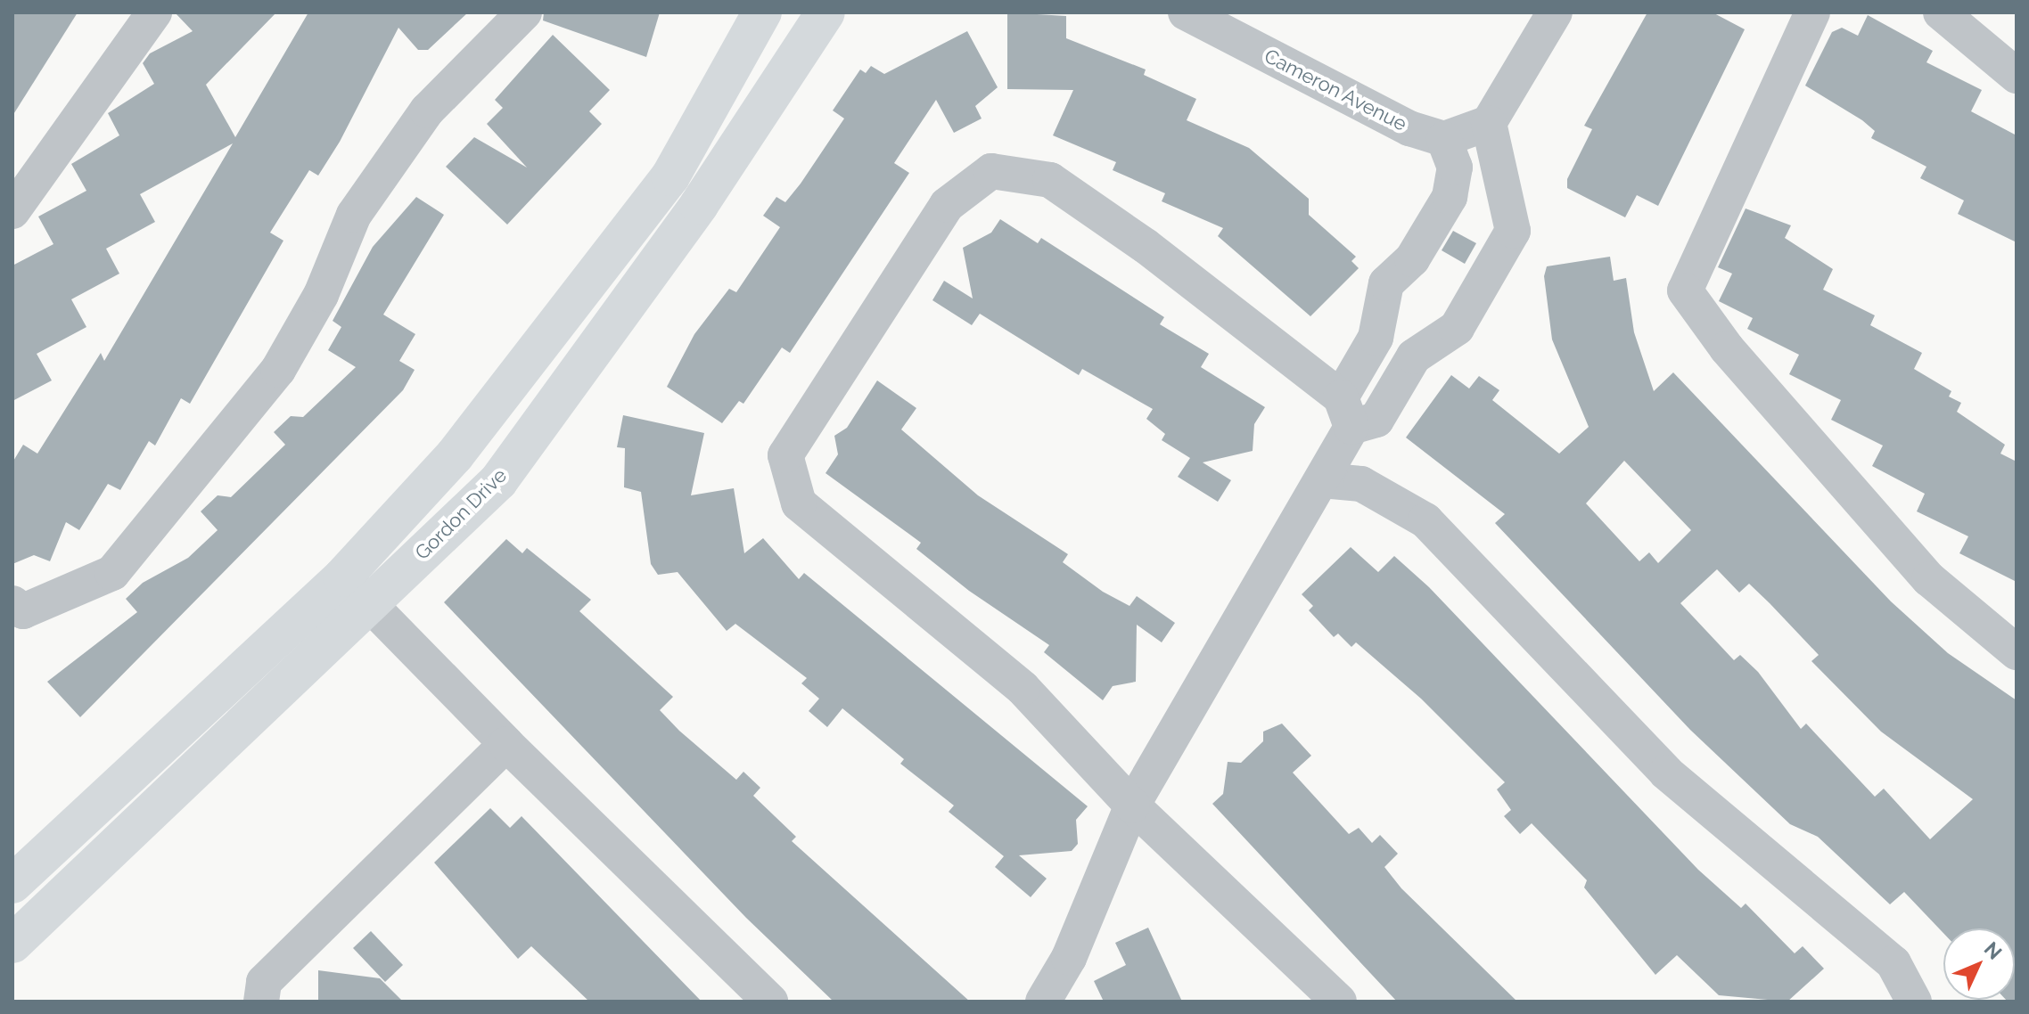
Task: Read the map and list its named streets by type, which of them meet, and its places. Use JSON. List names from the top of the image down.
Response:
{
  "streets": {
    "main road": ["Gordon Drive"],
    "street": ["Cameron Avenue"]
  },
  "north": "top right"
}
